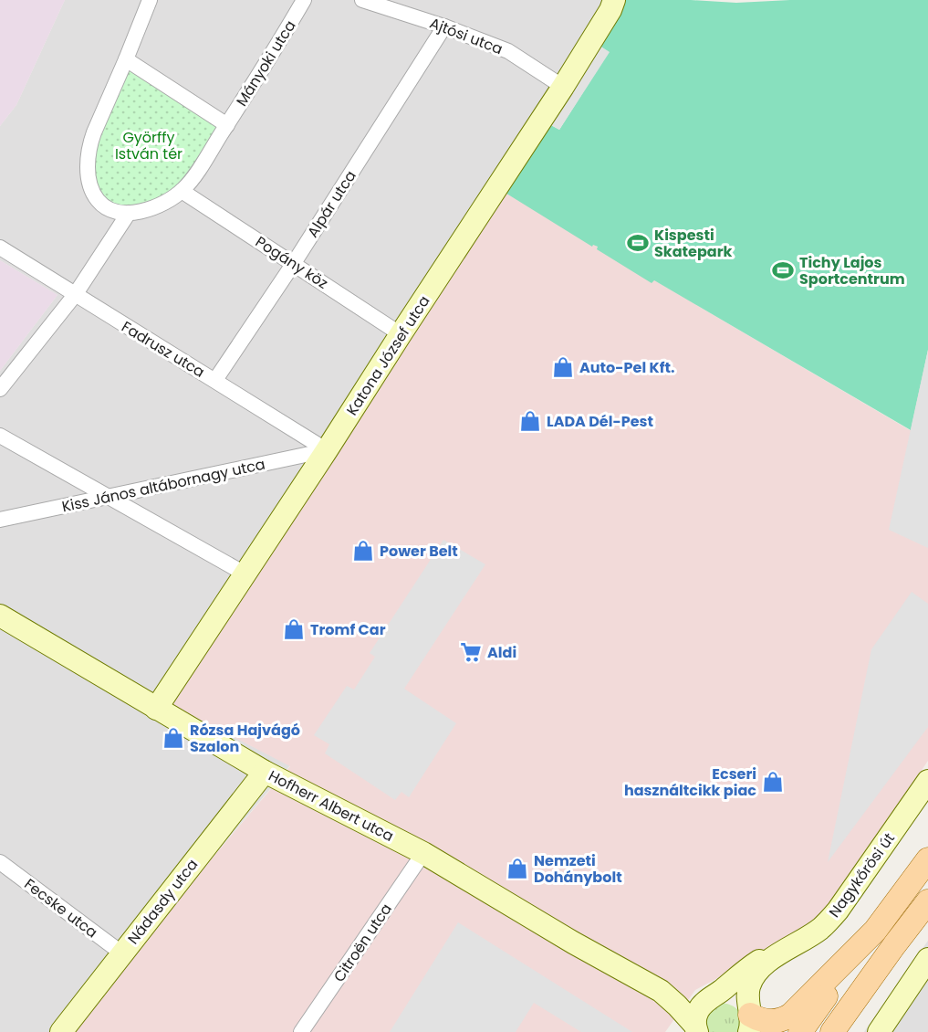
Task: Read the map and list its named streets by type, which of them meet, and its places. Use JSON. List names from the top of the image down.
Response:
{
  "streets": {
    "street": [
      "Ajtósi utca",
      "Mányoki utca",
      "Alpár utca",
      "Pogány köz",
      "Fadrusz utca",
      "Katona József utca",
      "Kiss János altábornagy utca",
      "Hofherr Albert utca",
      "Nagykőrösi út",
      "Nádasdy utca",
      "Fecske utca",
      "Citroën utca"
    ]
  },
  "crossings": [
    ["Ajtósi utca", "Alpár utca"],
    ["Ajtósi utca", "Katona József utca"],
    ["Mányoki utca", "Pogány köz"],
    ["Alpár utca", "Pogány köz"],
    ["Alpár utca", "Fadrusz utca"],
    ["Pogány köz", "Katona József utca"],
    ["Fadrusz utca", "Katona József utca"],
    ["Fadrusz utca", "Kiss János altábornagy utca"],
    ["Katona József utca", "Kiss János altábornagy utca"],
    ["Katona József utca", "Hofherr Albert utca"],
    ["Hofherr Albert utca", "Nagykőrösi út"],
    ["Hofherr Albert utca", "Nádasdy utca"],
    ["Hofherr Albert utca", "Citroën utca"],
    ["Nádasdy utca", "Fecske utca"]
  ],
  "parks": ["Györffy István tér"],
  "places": {
    "sports": ["Kispesti Skatepark", "Tichy Lajos Sportcentrum"],
    "shop": [
      "Auto-Pel Kft.",
      "LADA Dél-Pest",
      "Power Belt",
      "Tromf Car",
      "Rózsa Hajvágó Szalon",
      "Ecseri használtcikk piac",
      "Nemzeti Dohánybolt"
    ],
    "supermarket": ["Aldi"]
  }
}
